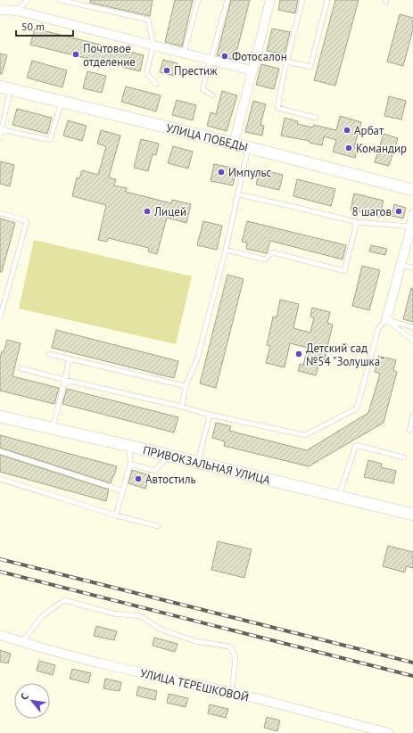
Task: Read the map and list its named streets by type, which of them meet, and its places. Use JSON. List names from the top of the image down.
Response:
{
  "streets": {
    "street": ["УЛИЦА ПОБЕДЫ", "ПРИВОКЗАЛЬНАЯ УЛИЦА", "УЛИЦА ТЕРЕШКОВОЙ"]
  },
  "places": [
    "Почтовое отделение",
    "Фотосалон",
    "Престиж",
    "Арбат",
    "Командир",
    "Импульс",
    "Лицей",
    "8 шагов",
    "Детский сад №54 \"Золушка\"",
    "Автостиль"
  ],
  "scale_bar": "50 m",
  "north": "top left"
}
